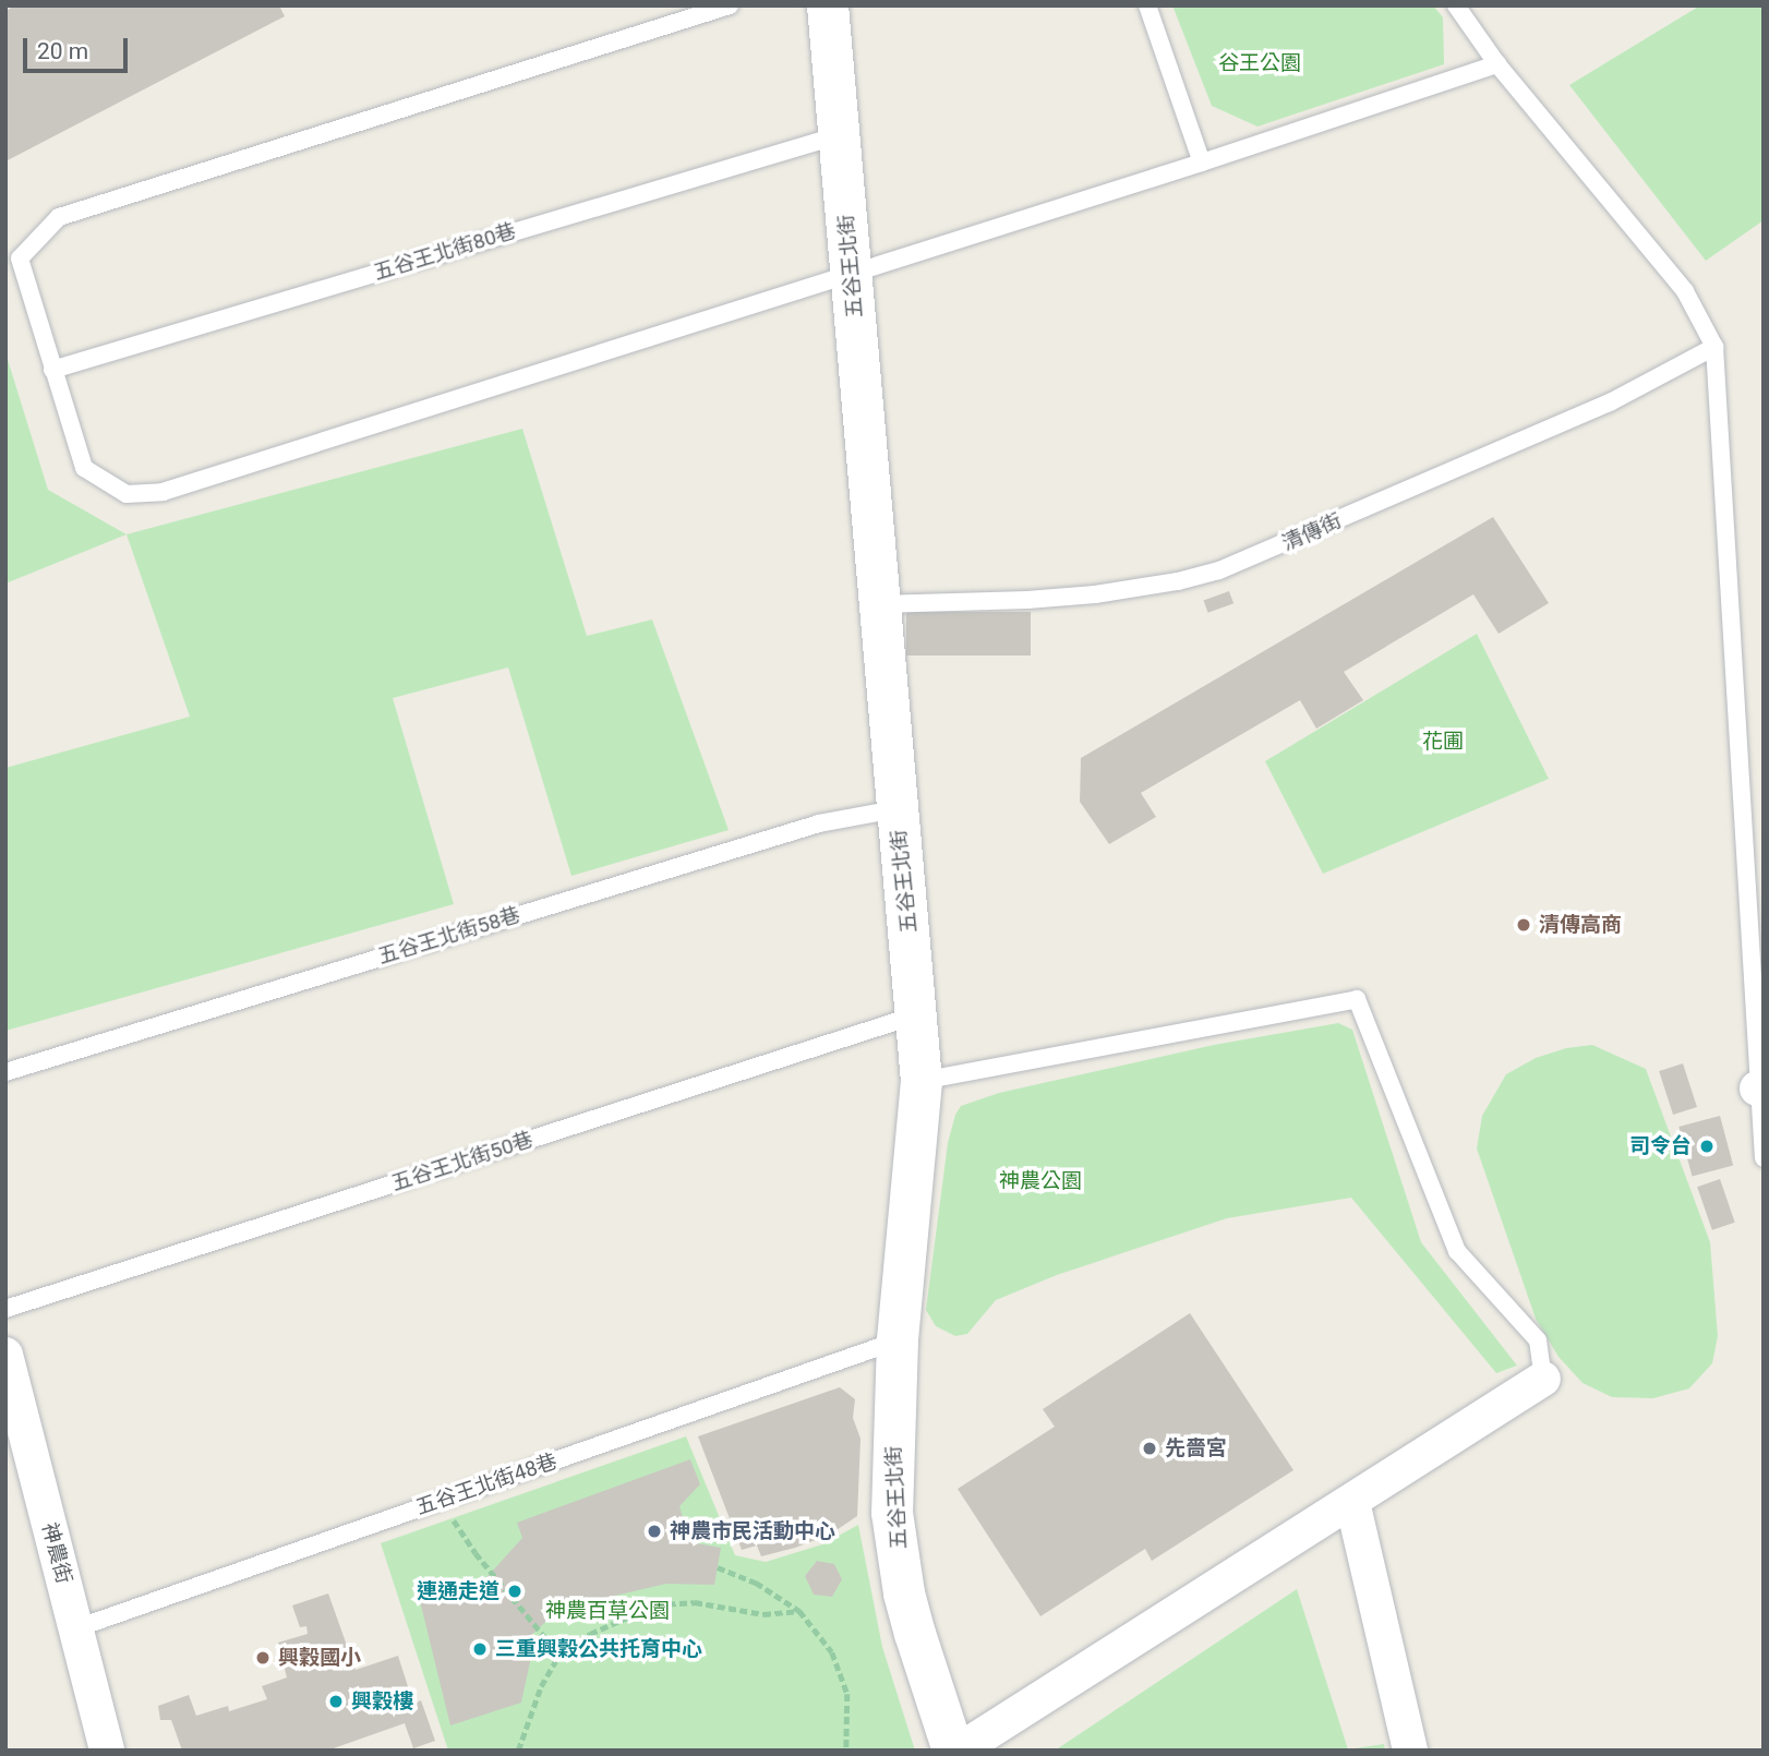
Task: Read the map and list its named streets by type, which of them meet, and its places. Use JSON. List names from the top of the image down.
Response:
{
  "streets": {
    "street": ["五谷王北街", "神農街"],
    "lane": [
      "五谷王北街80巷",
      "清傳街",
      "五谷王北街58巷",
      "五谷王北街50巷",
      "五谷王北街48巷"
    ]
  },
  "crossings": [
    ["五谷王北街80巷", "五谷王北街"],
    ["五谷王北街", "清傳街"],
    ["五谷王北街", "五谷王北街58巷"],
    ["五谷王北街", "五谷王北街50巷"],
    ["五谷王北街", "五谷王北街48巷"],
    ["五谷王北街48巷", "神農街"]
  ],
  "parks": [
    "谷王公園",
    "花圃",
    "神農公園",
    "神農百草公園"
  ],
  "places": [
    "清傳高商",
    "司令台",
    "先嗇宮",
    "神農市民活動中心",
    "連通走道",
    "三重興穀公共托育中心",
    "興穀國小",
    "興穀樓"
  ],
  "scale_bar": "20 m"
}
